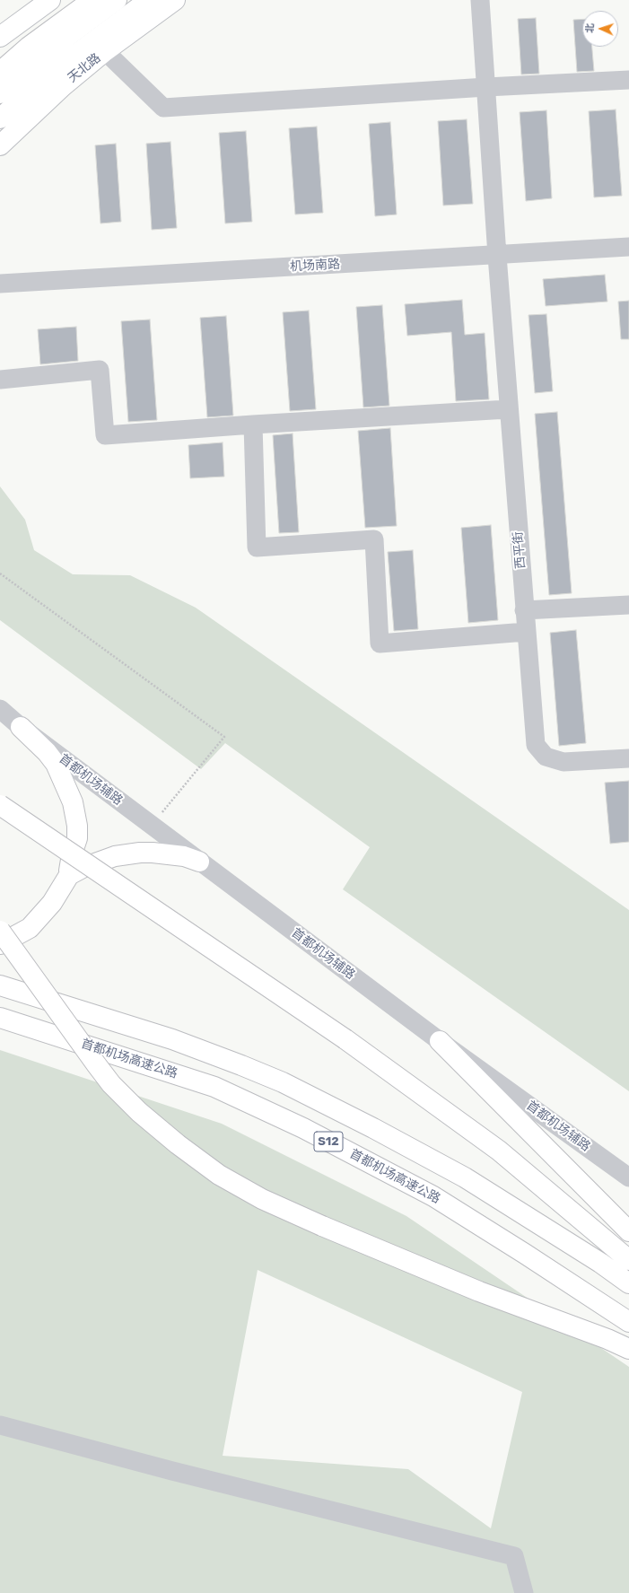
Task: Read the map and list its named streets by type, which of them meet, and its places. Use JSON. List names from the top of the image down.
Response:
{
  "streets": {
    "main road": ["天北路", "首都机场高速公路", "S12"],
    "street": ["机场南路", "西平街", "首都机场辅路"]
  },
  "crossings": [
    ["机场南路", "西平街"]
  ],
  "north": "left"
}
